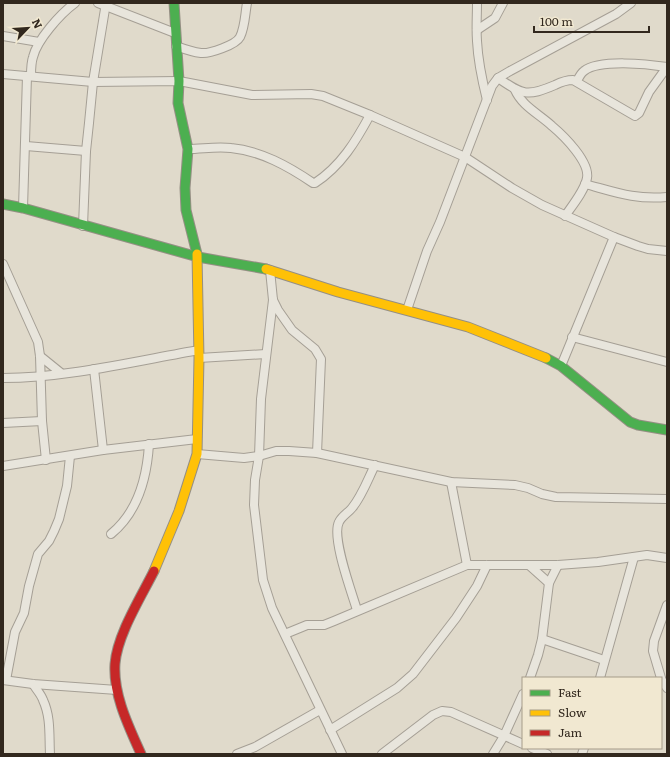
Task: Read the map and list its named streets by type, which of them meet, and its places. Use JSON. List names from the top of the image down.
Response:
{
  "legend": ["Fast", "Slow", "Jam"],
  "scale_bar": "100 m",
  "north": "top right"
}
